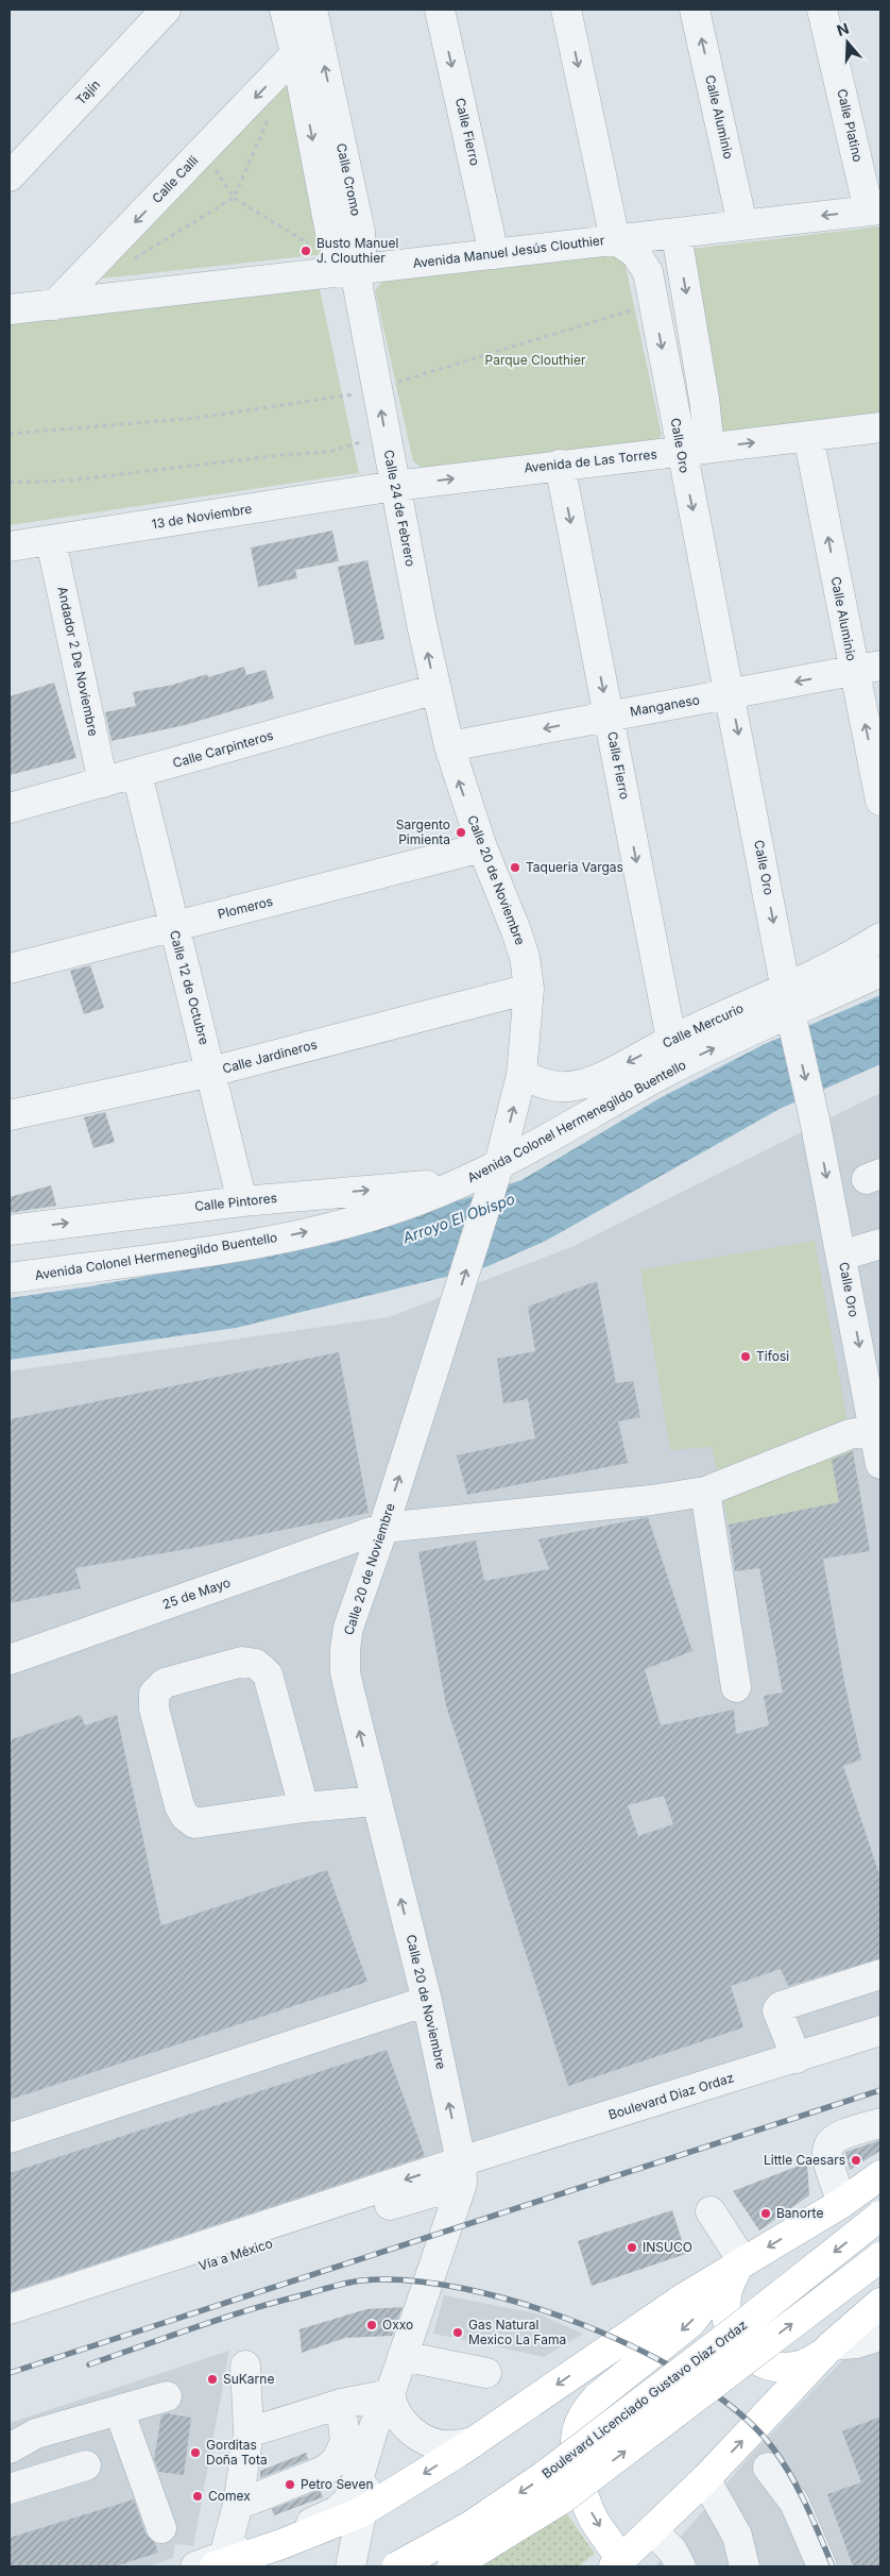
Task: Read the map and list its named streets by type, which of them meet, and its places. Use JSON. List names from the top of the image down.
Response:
{
  "streets": {
    "main road": ["Boulevard Licenciado Gustavo Díaz Ordaz"],
    "street": [
      "Tajín",
      "Calle Aluminio",
      "Calle Platino",
      "Calle Fierro",
      "Calle Calli",
      "Calle Cromo",
      "Avenida Manuel Jesús Clouthier",
      "Calle Oro",
      "Avenida de Las Torres",
      "Calle 24 de Febrero",
      "13 de Noviembre",
      "Andador 2 De Noviembre",
      "Manganeso",
      "Calle Carpinteros",
      "Calle 20 de Noviembre",
      "Plomeros",
      "Calle 12 de Octubre",
      "Calle Mercurio",
      "Calle Jardineros",
      "Avenida Colonel Hermenegildo Buentello",
      "Calle Pintores",
      "25 de Mayo",
      "Boulevard Diaz Ordaz",
      "Vía a México"
    ]
  },
  "crossings": [
    ["Calle Aluminio", "Avenida Manuel Jesús Clouthier"],
    ["Calle Aluminio", "Avenida de Las Torres"],
    ["Calle Aluminio", "Manganeso"],
    ["Calle Platino", "Avenida Manuel Jesús Clouthier"],
    ["Calle Fierro", "Avenida Manuel Jesús Clouthier"],
    ["Calle Fierro", "Avenida de Las Torres"],
    ["Calle Fierro", "Manganeso"],
    ["Calle Fierro", "Calle Mercurio"],
    ["Calle Fierro", "Avenida Colonel Hermenegildo Buentello"],
    ["Calle Calli", "Calle Cromo"],
    ["Calle Calli", "Avenida Manuel Jesús Clouthier"],
    ["Calle Cromo", "Avenida Manuel Jesús Clouthier"],
    ["Calle Cromo", "Calle 24 de Febrero"],
    ["Avenida Manuel Jesús Clouthier", "Calle 24 de Febrero"],
    ["Calle Oro", "Avenida de Las Torres"],
    ["Calle Oro", "Manganeso"],
    ["Calle Oro", "Calle Mercurio"],
    ["Calle Oro", "25 de Mayo"],
    ["Avenida de Las Torres", "Calle 24 de Febrero"],
    ["Avenida de Las Torres", "13 de Noviembre"],
    ["Calle 24 de Febrero", "13 de Noviembre"],
    ["Calle 24 de Febrero", "Manganeso"],
    ["Calle 24 de Febrero", "Calle Carpinteros"],
    ["Calle 24 de Febrero", "Calle 20 de Noviembre"],
    ["13 de Noviembre", "Andador 2 De Noviembre"],
    ["Andador 2 De Noviembre", "Calle Carpinteros"],
    ["Manganeso", "Calle 20 de Noviembre"],
    ["Calle Carpinteros", "Calle 12 de Octubre"],
    ["Calle 20 de Noviembre", "Plomeros"],
    ["Calle 20 de Noviembre", "Calle Mercurio"],
    ["Calle 20 de Noviembre", "Calle Jardineros"],
    ["Calle 20 de Noviembre", "Avenida Colonel Hermenegildo Buentello"],
    ["Calle 20 de Noviembre", "25 de Mayo"],
    ["Calle 20 de Noviembre", "Boulevard Diaz Ordaz"],
    ["Calle 20 de Noviembre", "Vía a México"],
    ["Plomeros", "Calle 12 de Octubre"],
    ["Calle 12 de Octubre", "Calle Jardineros"],
    ["Calle 12 de Octubre", "Calle Pintores"],
    ["Calle Mercurio", "Avenida Colonel Hermenegildo Buentello"],
    ["Avenida Colonel Hermenegildo Buentello", "Calle Pintores"],
    ["Boulevard Diaz Ordaz", "Vía a México"]
  ],
  "one_way": [
    "Calle Fierro",
    "Calle Calli",
    "Calle Oro",
    "Avenida de Las Torres",
    "Calle 24 de Febrero",
    "Manganeso",
    "Calle 20 de Noviembre",
    "Calle Mercurio",
    "Avenida Colonel Hermenegildo Buentello",
    "Calle Pintores"
  ],
  "water": ["Arroyo El Obispo"],
  "parks": ["Parque Clouthier"],
  "places": [
    "Busto Manuel J. Clouthier",
    "Sargento Pimienta",
    "Taqueria Vargas",
    "Tifosi",
    "Little Caesars",
    "Banorte",
    "INSUCO",
    "Oxxo",
    "Gas Natural Mexico La Fama",
    "SuKarne",
    "Gorditas Doña Tota",
    "Petro Seven",
    "Comex"
  ],
  "north": "top"
}
